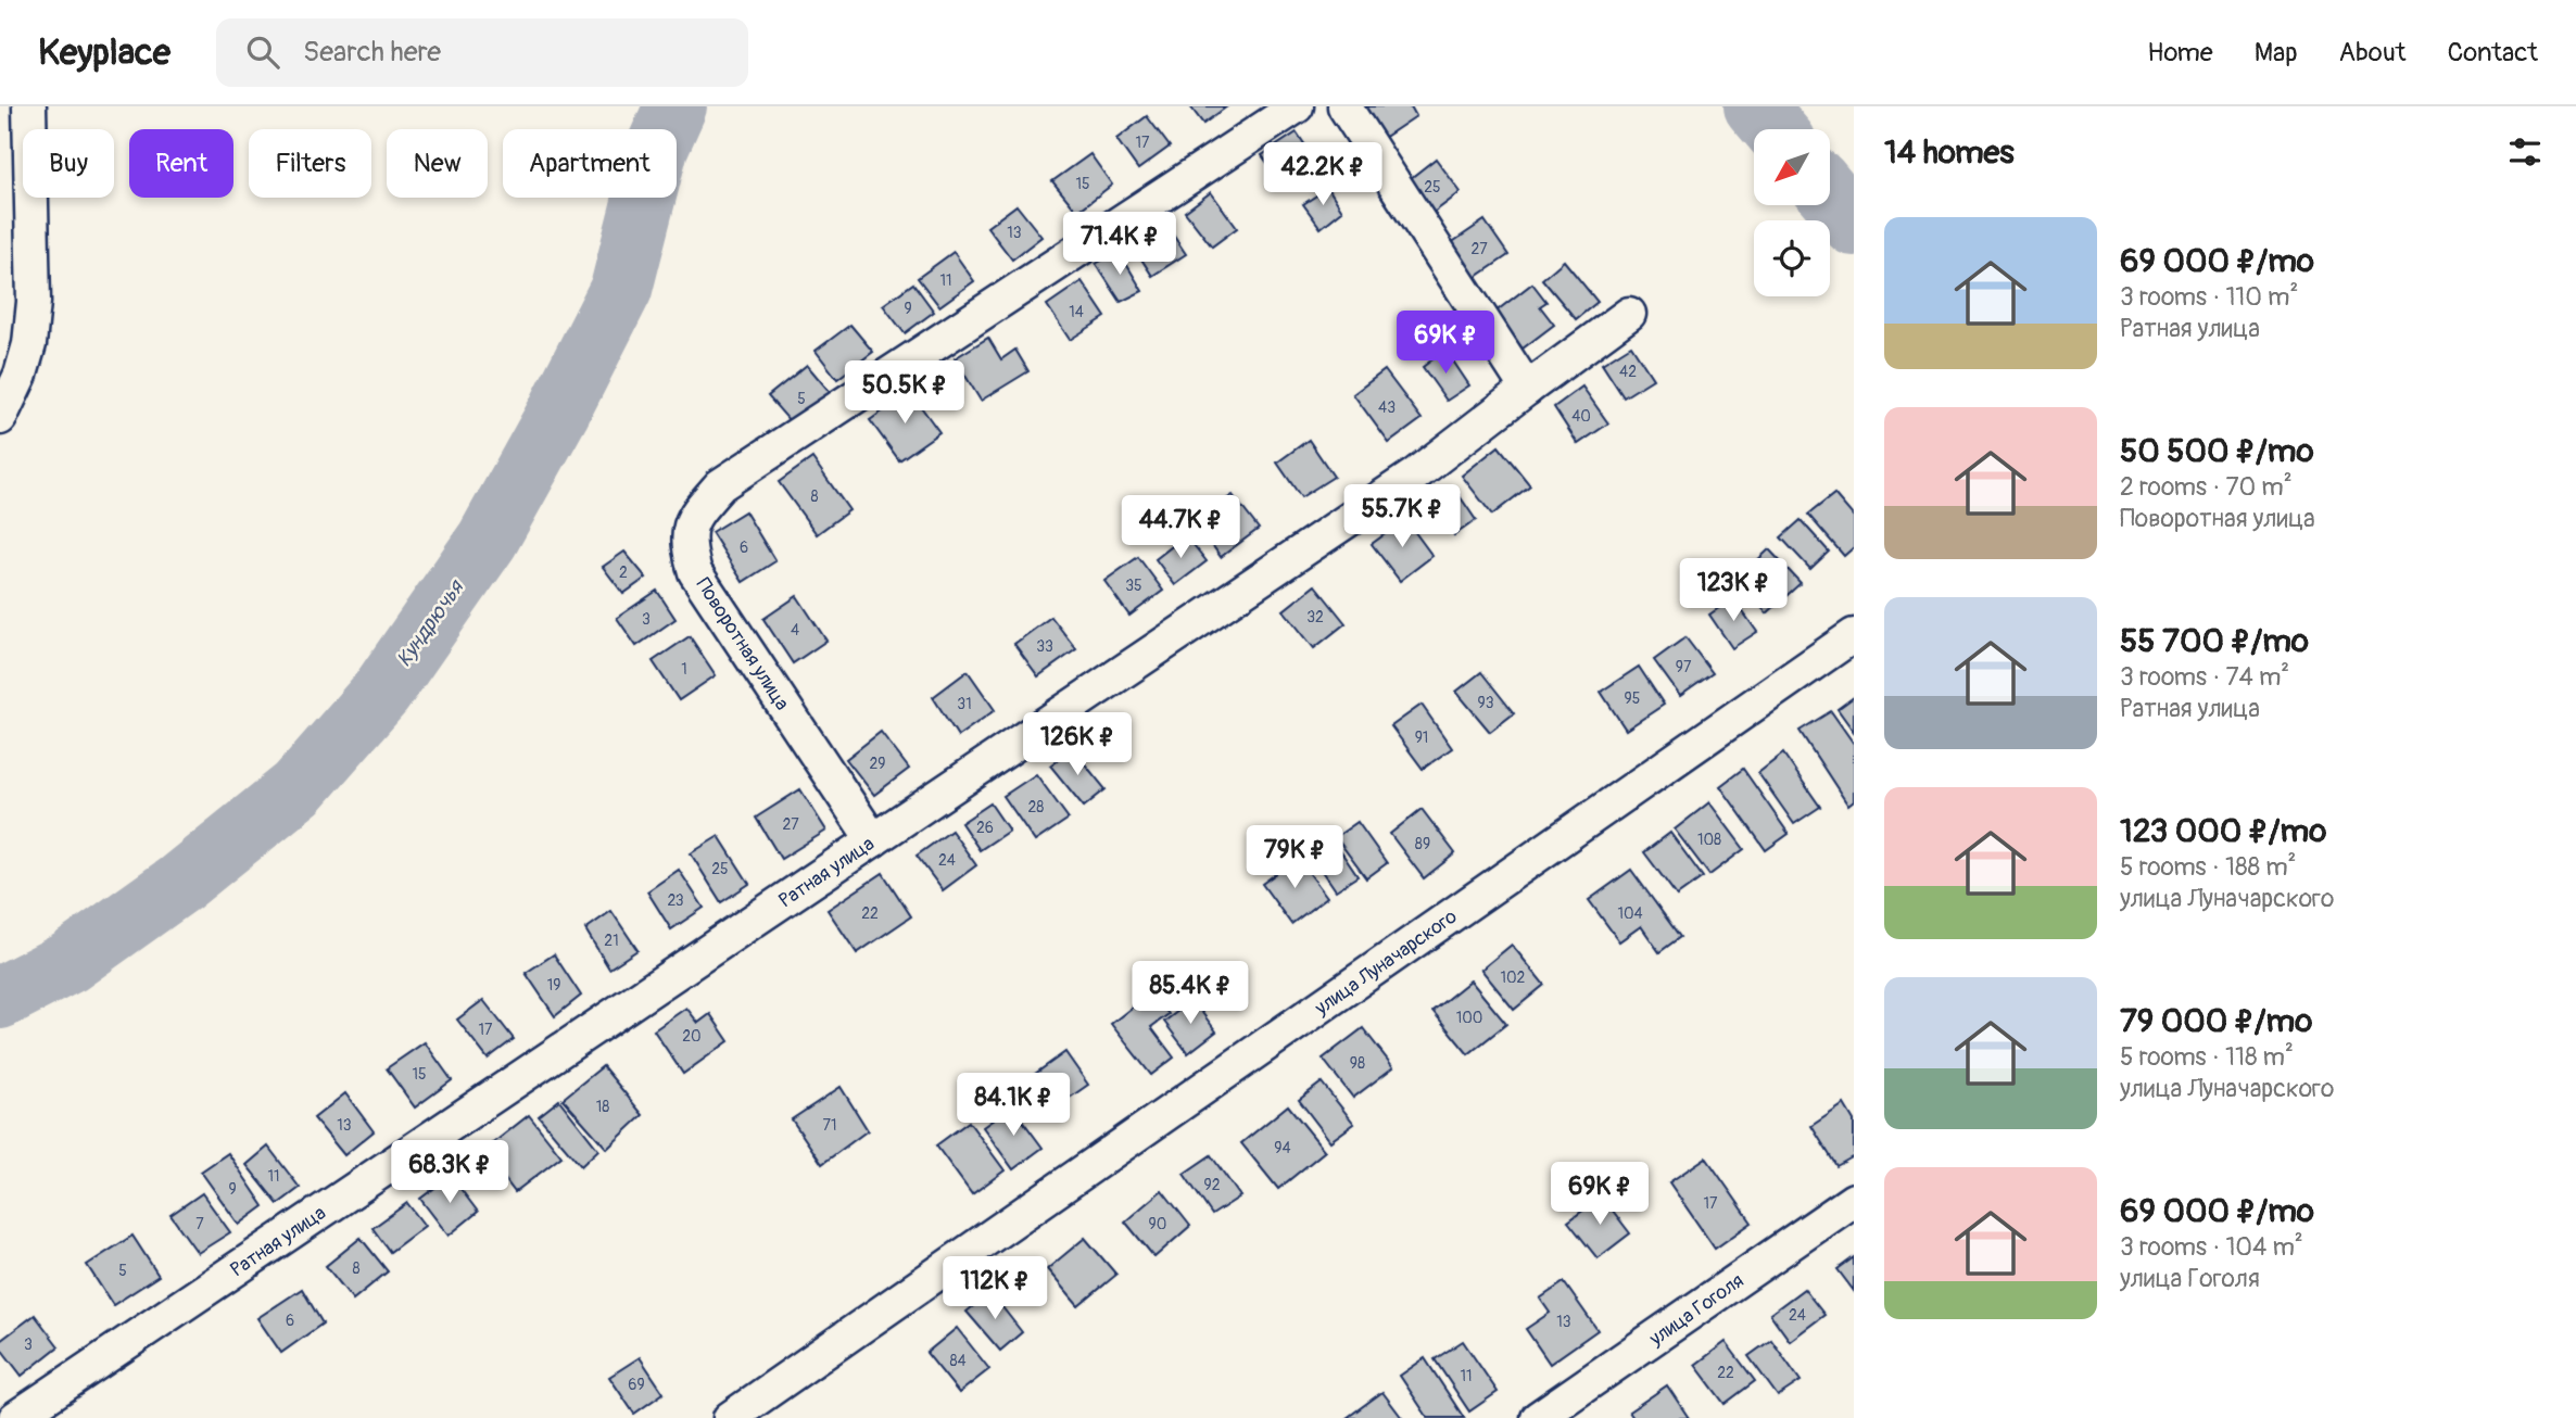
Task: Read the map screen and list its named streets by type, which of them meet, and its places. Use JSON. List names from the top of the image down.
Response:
{
  "streets": {
    "street": [
      "Поворотная улица",
      "Ратная улица",
      "улица Луначарского",
      "улица Гоголя"
    ]
  },
  "crossings": [
    ["Поворотная улица", "Ратная улица"]
  ],
  "water": ["Кундрючья"],
  "house_numbers": [
    "17",
    "15",
    "25",
    "13",
    "27",
    "11",
    "9",
    "14",
    "42",
    "5",
    "43",
    "40",
    "8",
    "6",
    "2",
    "35",
    "32",
    "3",
    "4",
    "33",
    "97",
    "1",
    "95",
    "93",
    "31",
    "91",
    "29",
    "28",
    "27",
    "26",
    "108",
    "89",
    "24",
    "25",
    "23",
    "22",
    "104",
    "21",
    "102",
    "19",
    "100",
    "17",
    "20",
    "98",
    "15",
    "18",
    "13",
    "71",
    "94",
    "11",
    "92",
    "9",
    "17",
    "7",
    "90",
    "8",
    "5",
    "24",
    "6",
    "13",
    "3",
    "84",
    "22",
    "11",
    "69"
  ],
  "north": "bottom left",
  "page": {
    "header": "Keyplace",
    "search": "Search here",
    "nav": [
      "Home",
      "Map",
      "About",
      "Contact"
    ],
    "heading": "14 homes",
    "chip": [
      "Buy",
      "Rent",
      "Filters",
      "New",
      "Apartment"
    ],
    "price": [
      "42.2K ₽",
      "71.4K ₽",
      "69K ₽",
      "50.5K ₽",
      "55.7K ₽",
      "44.7K ₽",
      "123K ₽",
      "126K ₽",
      "79K ₽",
      "85.4K ₽",
      "84.1K ₽",
      "68.3K ₽",
      "69K ₽",
      "112K ₽"
    ],
    "list": [
      {
        "name": "69 000 ₽/mo",
        "note": "3 rooms · 110 m² · Ратная улица"
      },
      {
        "name": "50 500 ₽/mo",
        "note": "2 rooms · 70 m² · Поворотная улица"
      },
      {
        "name": "55 700 ₽/mo",
        "note": "3 rooms · 74 m² · Ратная улица"
      },
      {
        "name": "123 000 ₽/mo",
        "note": "5 rooms · 188 m² · улица Луначарского"
      },
      {
        "name": "79 000 ₽/mo",
        "note": "5 rooms · 118 m² · улица Луначарского"
      },
      {
        "name": "69 000 ₽/mo",
        "note": "3 rooms · 104 m² · улица Гоголя"
      }
    ]
  }
}
